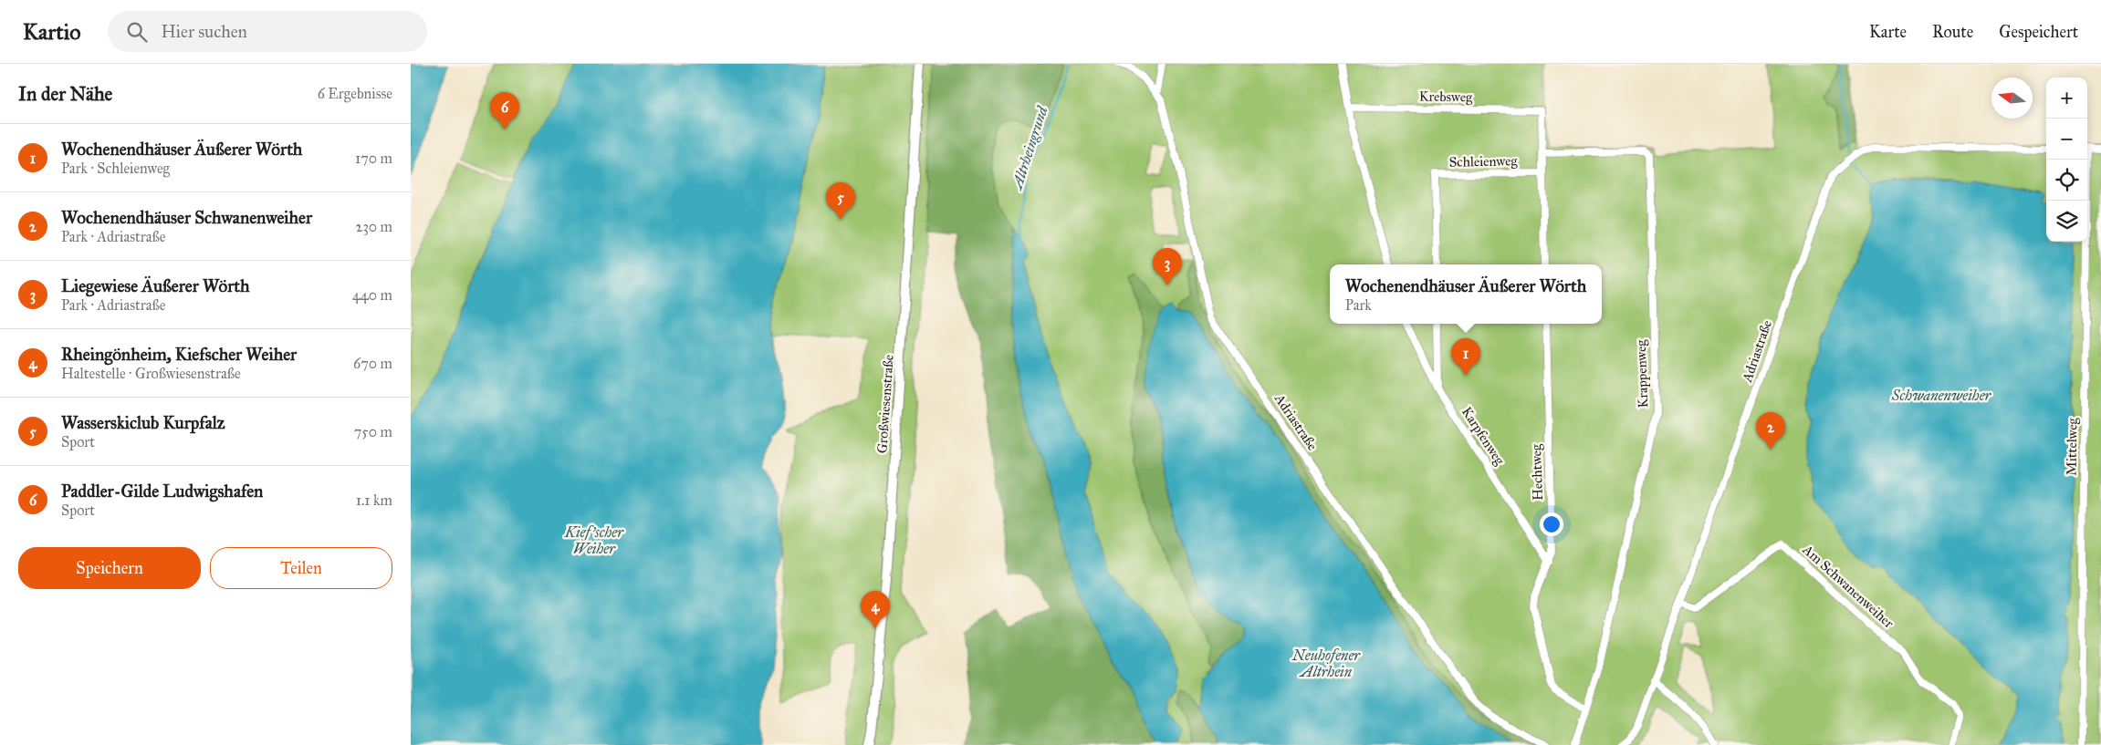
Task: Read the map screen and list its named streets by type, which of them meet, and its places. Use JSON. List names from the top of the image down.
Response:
{
  "streets": {
    "street": [
      "Krebsweg",
      "Schleienweg",
      "Adriastraße",
      "Krappenweg",
      "Großwiesenstraße",
      "Karpfenweg",
      "Mittelweg",
      "Hechtweg",
      "Am Schwanenweiher"
    ]
  },
  "crossings": [
    ["Krebsweg", "Krappenweg"],
    ["Adriastraße", "Am Schwanenweiher"],
    ["Krappenweg", "Hechtweg"],
    ["Karpfenweg", "Hechtweg"]
  ],
  "water": [
    "Altrheingrund",
    "Schwanenweiher",
    "Kief'scher Weiher",
    "Neuhofener Altrhein"
  ],
  "north": "left",
  "page": {
    "header": "Kartio",
    "search": "Hier suchen",
    "nav": ["Karte", "Route", "Gespeichert"],
    "heading": ["In der Nähe", "6 Ergebnisse"],
    "map_buttons": ["+", "−"],
    "pins": [
      "6",
      "5",
      "3",
      "1",
      "2",
      "4"
    ],
    "list": [
      {
        "mark": "1",
        "name": "Wochenendhäuser Äußerer Wörth",
        "note": "Park · Schleienweg",
        "value": "170 m"
      },
      {
        "mark": "2",
        "name": "Wochenendhäuser Schwanenweiher",
        "note": "Park · Adriastraße",
        "value": "230 m"
      },
      {
        "mark": "3",
        "name": "Liegewiese Äußerer Wörth",
        "note": "Park · Adriastraße",
        "value": "440 m"
      },
      {
        "mark": "4",
        "name": "Rheingönheim, Kiefscher Weiher",
        "note": "Haltestelle · Großwiesenstraße",
        "value": "670 m"
      },
      {
        "mark": "5",
        "name": "Wasserskiclub Kurpfalz",
        "note": "Sport",
        "value": "750 m"
      },
      {
        "mark": "6",
        "name": "Paddler-Gilde Ludwigshafen",
        "note": "Sport",
        "value": "1.1 km"
      }
    ],
    "popup": ["Wochenendhäuser Äußerer Wörth", "Park"],
    "buttons": ["Speichern", "Teilen"]
  }
}
